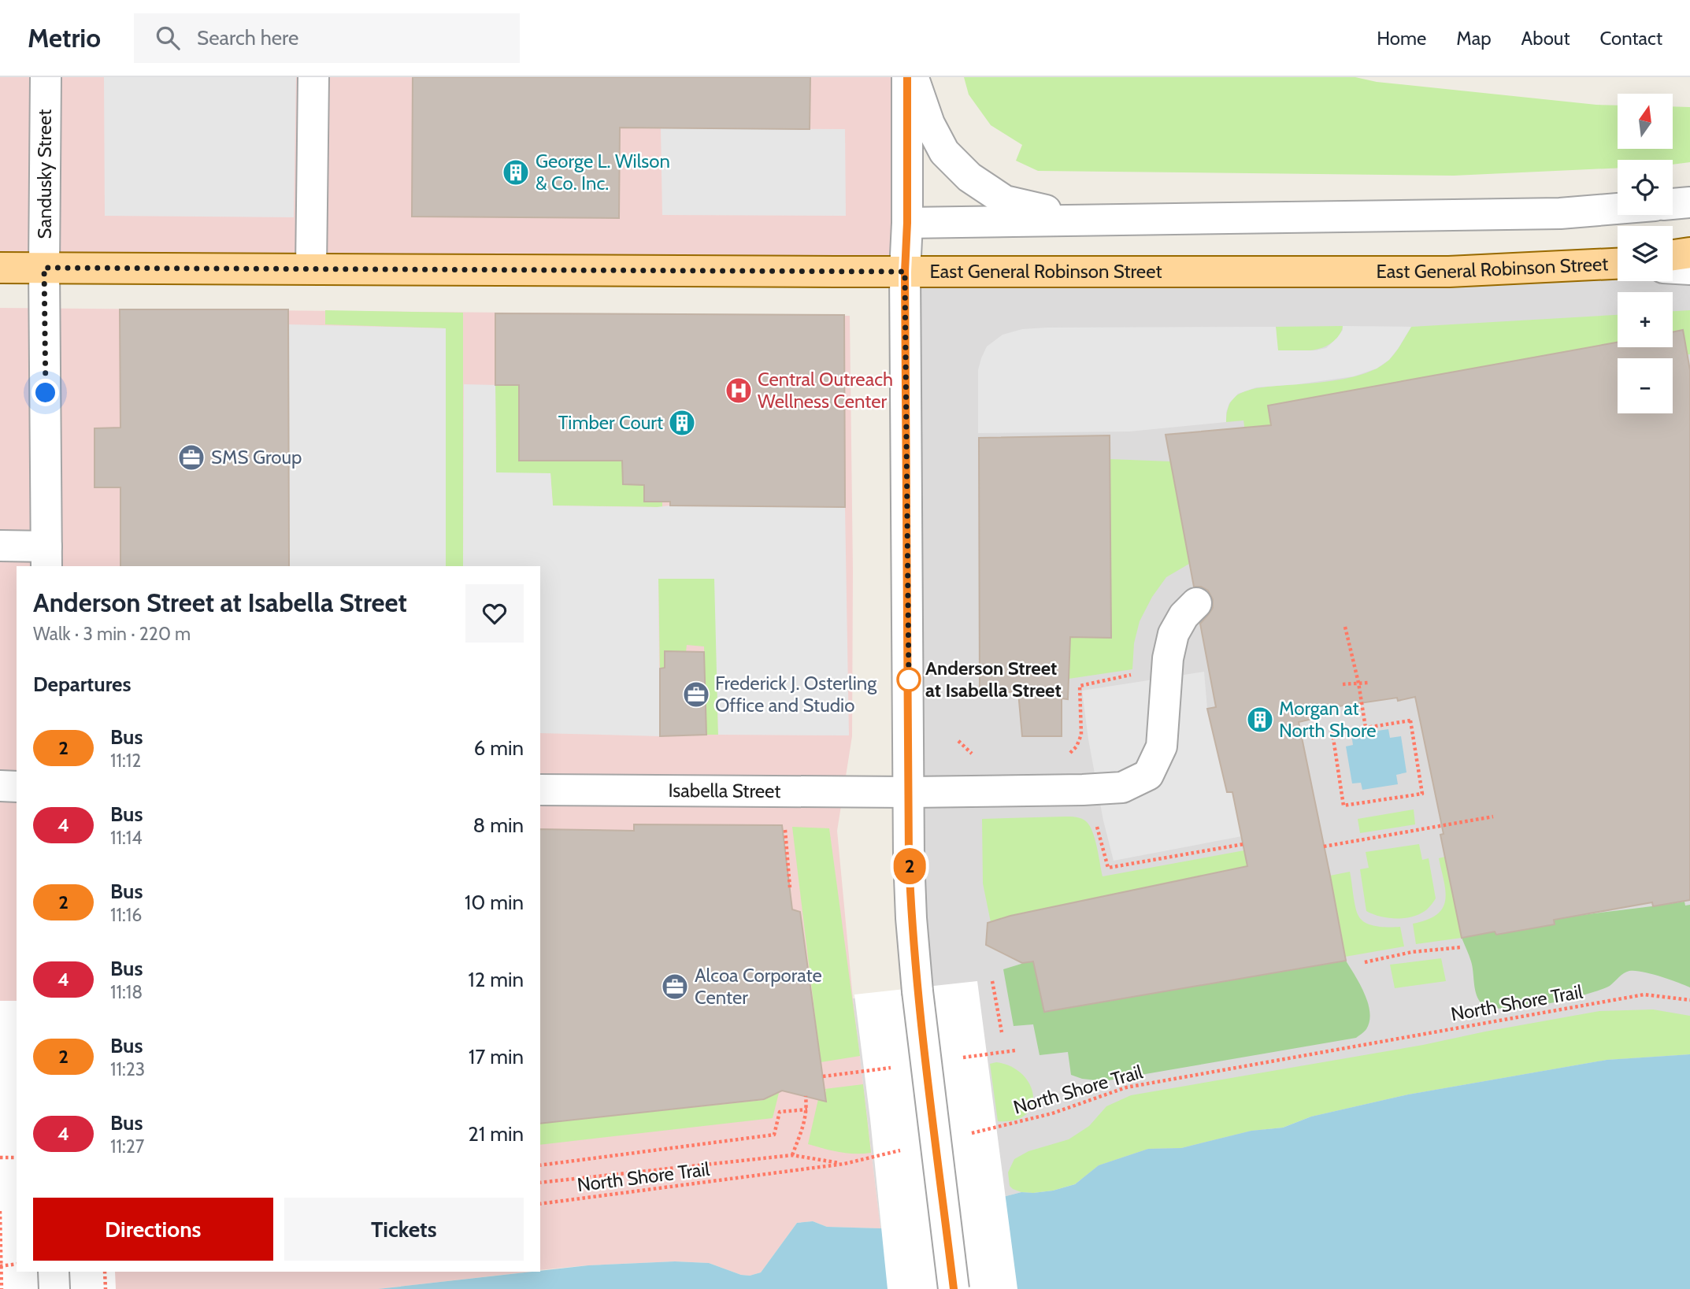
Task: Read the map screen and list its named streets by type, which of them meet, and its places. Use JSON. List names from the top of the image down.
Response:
{
  "streets": {
    "main road": ["East General Robinson Street"],
    "street": ["Sandusky Street", "Isabella Street"],
    "path": ["North Shore Trail"]
  },
  "crossings": [
    ["Sandusky Street", "East General Robinson Street"]
  ],
  "places": {
    "building": ["George L. Wilson & Co. Inc.", "Timber Court", "Morgan at North Shore"],
    "hospital": ["Central Outreach Wellness Center"],
    "office": ["SMS Group", "Frederick J. Osterling Office and Studio", "Alcoa Corporate Center"],
    "other": ["Anderson Street at Isabella Street"]
  },
  "lines": ["bus line 2"],
  "north": "top",
  "page": {
    "header": "Metrio",
    "search": "Search here",
    "nav": [
      "Home",
      "Map",
      "About",
      "Contact"
    ],
    "on_map": "2",
    "map_buttons": ["+", "−"],
    "heading": [
      ["Anderson Street at Isabella Street", "Walk · 3 min · 220 m"],
      "Departures"
    ],
    "list": [
      {
        "mark": "2",
        "name": "Bus",
        "note": "11:12",
        "value": "6 min"
      },
      {
        "mark": "4",
        "name": "Bus",
        "note": "11:14",
        "value": "8 min"
      },
      {
        "mark": "2",
        "name": "Bus",
        "note": "11:16",
        "value": "10 min"
      },
      {
        "mark": "4",
        "name": "Bus",
        "note": "11:18",
        "value": "12 min"
      },
      {
        "mark": "2",
        "name": "Bus",
        "note": "11:23",
        "value": "17 min"
      },
      {
        "mark": "4",
        "name": "Bus",
        "note": "11:27",
        "value": "21 min"
      }
    ],
    "buttons": ["Directions", "Tickets"]
  }
}
